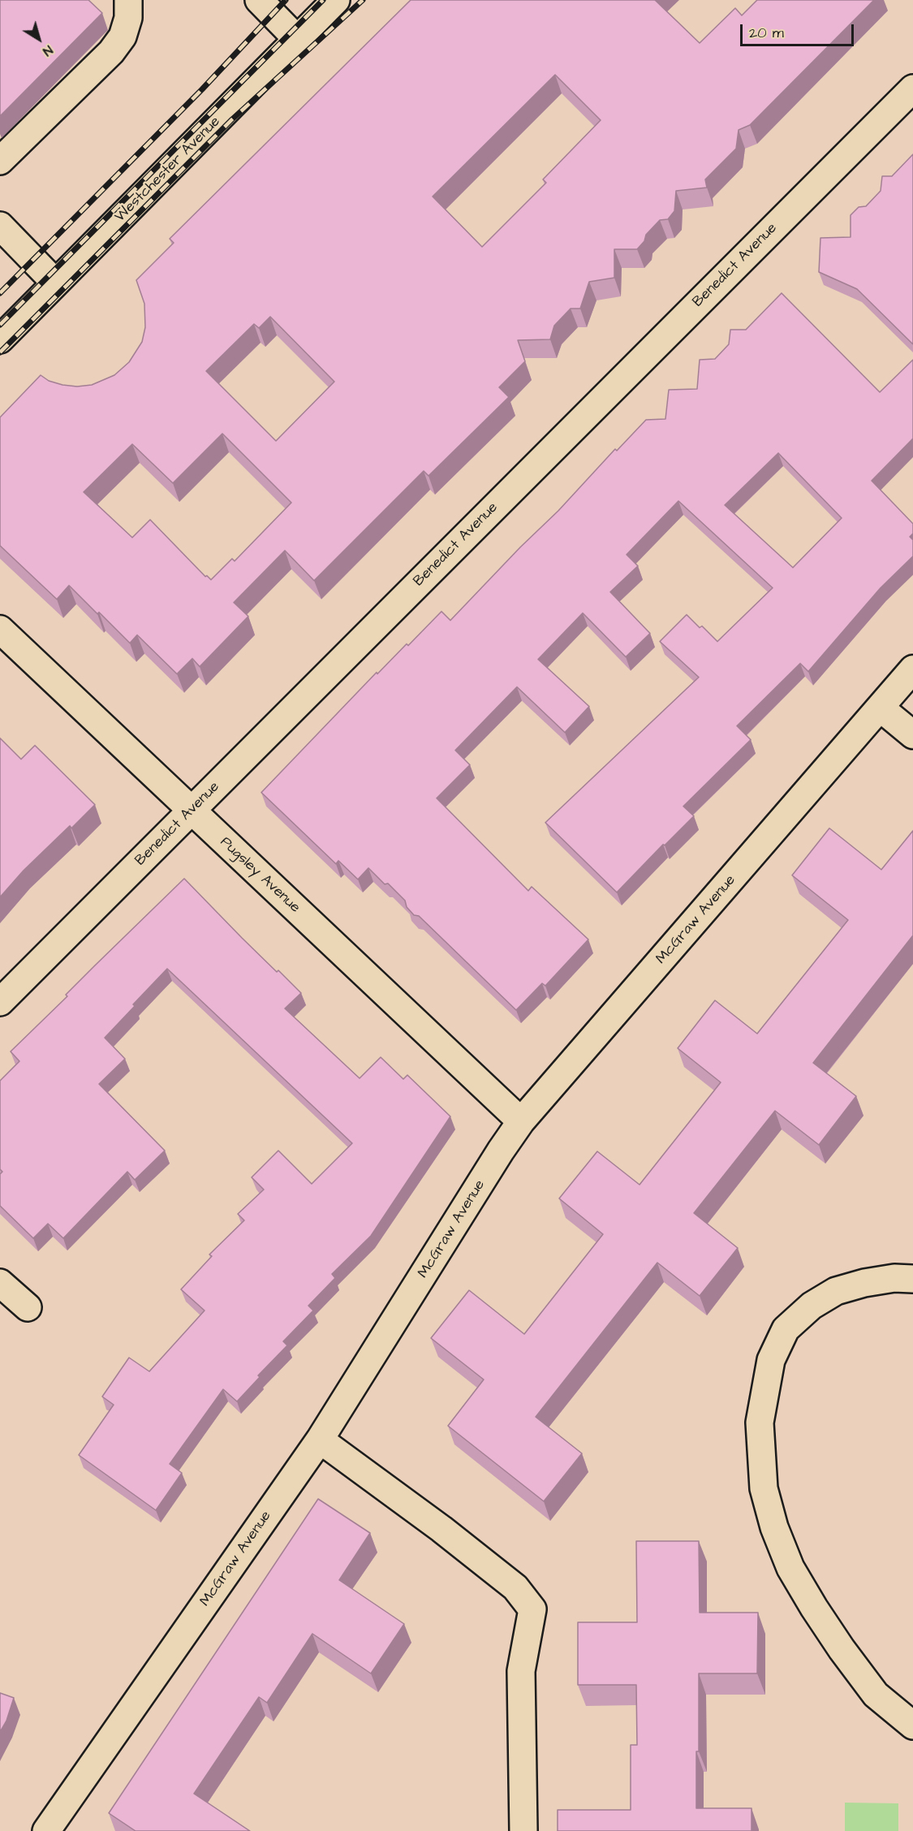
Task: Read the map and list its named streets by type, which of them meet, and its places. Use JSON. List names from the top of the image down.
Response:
{
  "streets": {
    "street": [
      "Westchester Avenue",
      "Benedict Avenue",
      "Pugsley Avenue",
      "McGraw Avenue"
    ]
  },
  "crossings": [
    ["Benedict Avenue", "Pugsley Avenue"],
    ["Pugsley Avenue", "McGraw Avenue"]
  ],
  "scale_bar": "20 m",
  "north": "bottom right"
}
